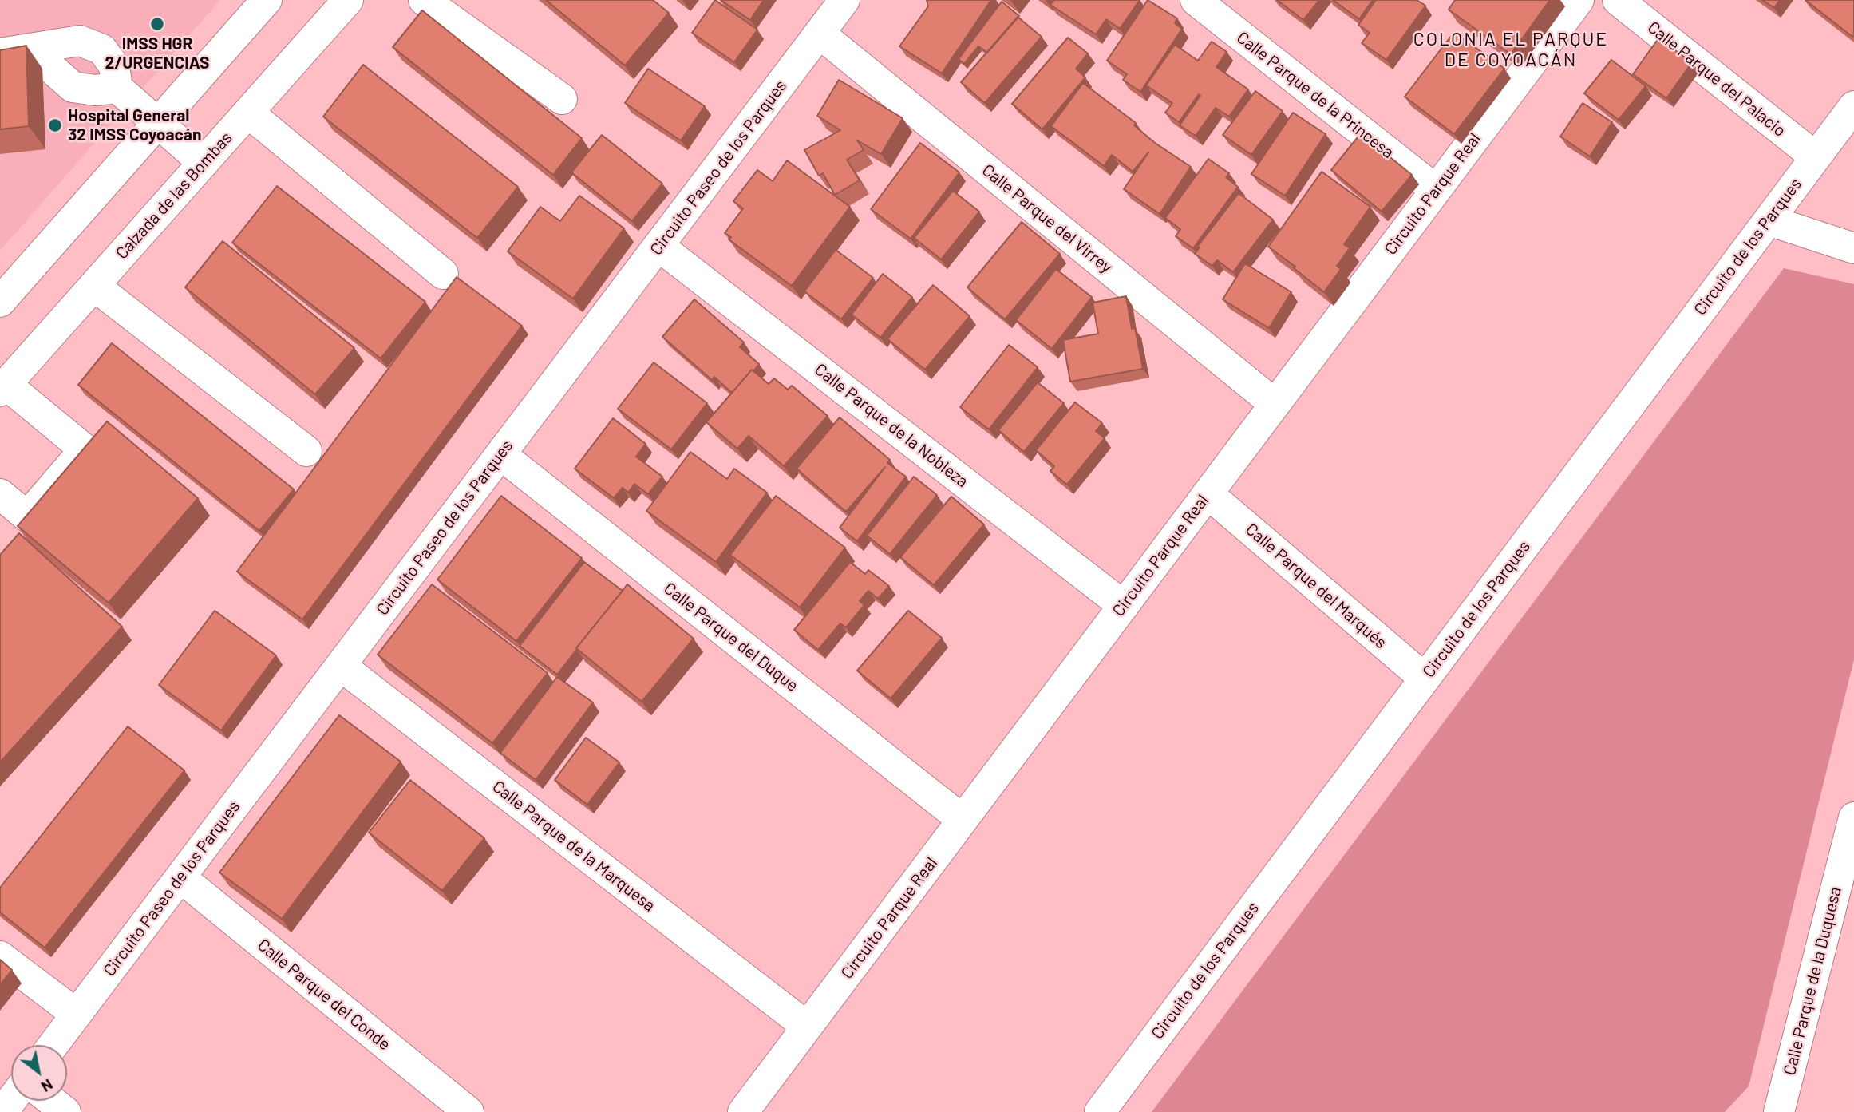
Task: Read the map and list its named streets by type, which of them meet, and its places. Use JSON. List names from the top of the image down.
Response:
{
  "streets": {
    "street": [
      "Calle Parque del Palacio",
      "Calle Parque de la Princesa",
      "Circuito Paseo de los Parques",
      "Circuito Parque Real",
      "Calzada de las Bombas",
      "Calle Parque del Virrey",
      "Circuito de los Parques",
      "Calle Parque de la Nobleza",
      "Calle Parque del Marqués",
      "Calle Parque del Duque",
      "Calle Parque de la Marquesa",
      "Calle Parque de la Duquesa",
      "Calle Parque del Conde"
    ]
  },
  "crossings": [
    ["Calle Parque del Palacio", "Circuito de los Parques"],
    ["Calle Parque de la Princesa", "Circuito Parque Real"],
    ["Circuito Paseo de los Parques", "Calle Parque del Virrey"],
    ["Circuito Paseo de los Parques", "Calle Parque de la Nobleza"],
    ["Circuito Paseo de los Parques", "Calle Parque del Duque"],
    ["Circuito Paseo de los Parques", "Calle Parque de la Marquesa"],
    ["Circuito Paseo de los Parques", "Calle Parque del Conde"],
    ["Circuito Parque Real", "Calle Parque del Virrey"],
    ["Circuito Parque Real", "Calle Parque de la Nobleza"],
    ["Circuito Parque Real", "Calle Parque del Marqués"],
    ["Circuito Parque Real", "Calle Parque del Duque"],
    ["Circuito Parque Real", "Calle Parque de la Marquesa"],
    ["Circuito de los Parques", "Calle Parque del Marqués"]
  ],
  "districts": ["COLONIA EL PARQUE DE COYOACÁN"],
  "places": ["IMSS HGR 2/URGENCIAS", "Hospital General 32 IMSS Coyoacán"],
  "north": "bottom right"
}
